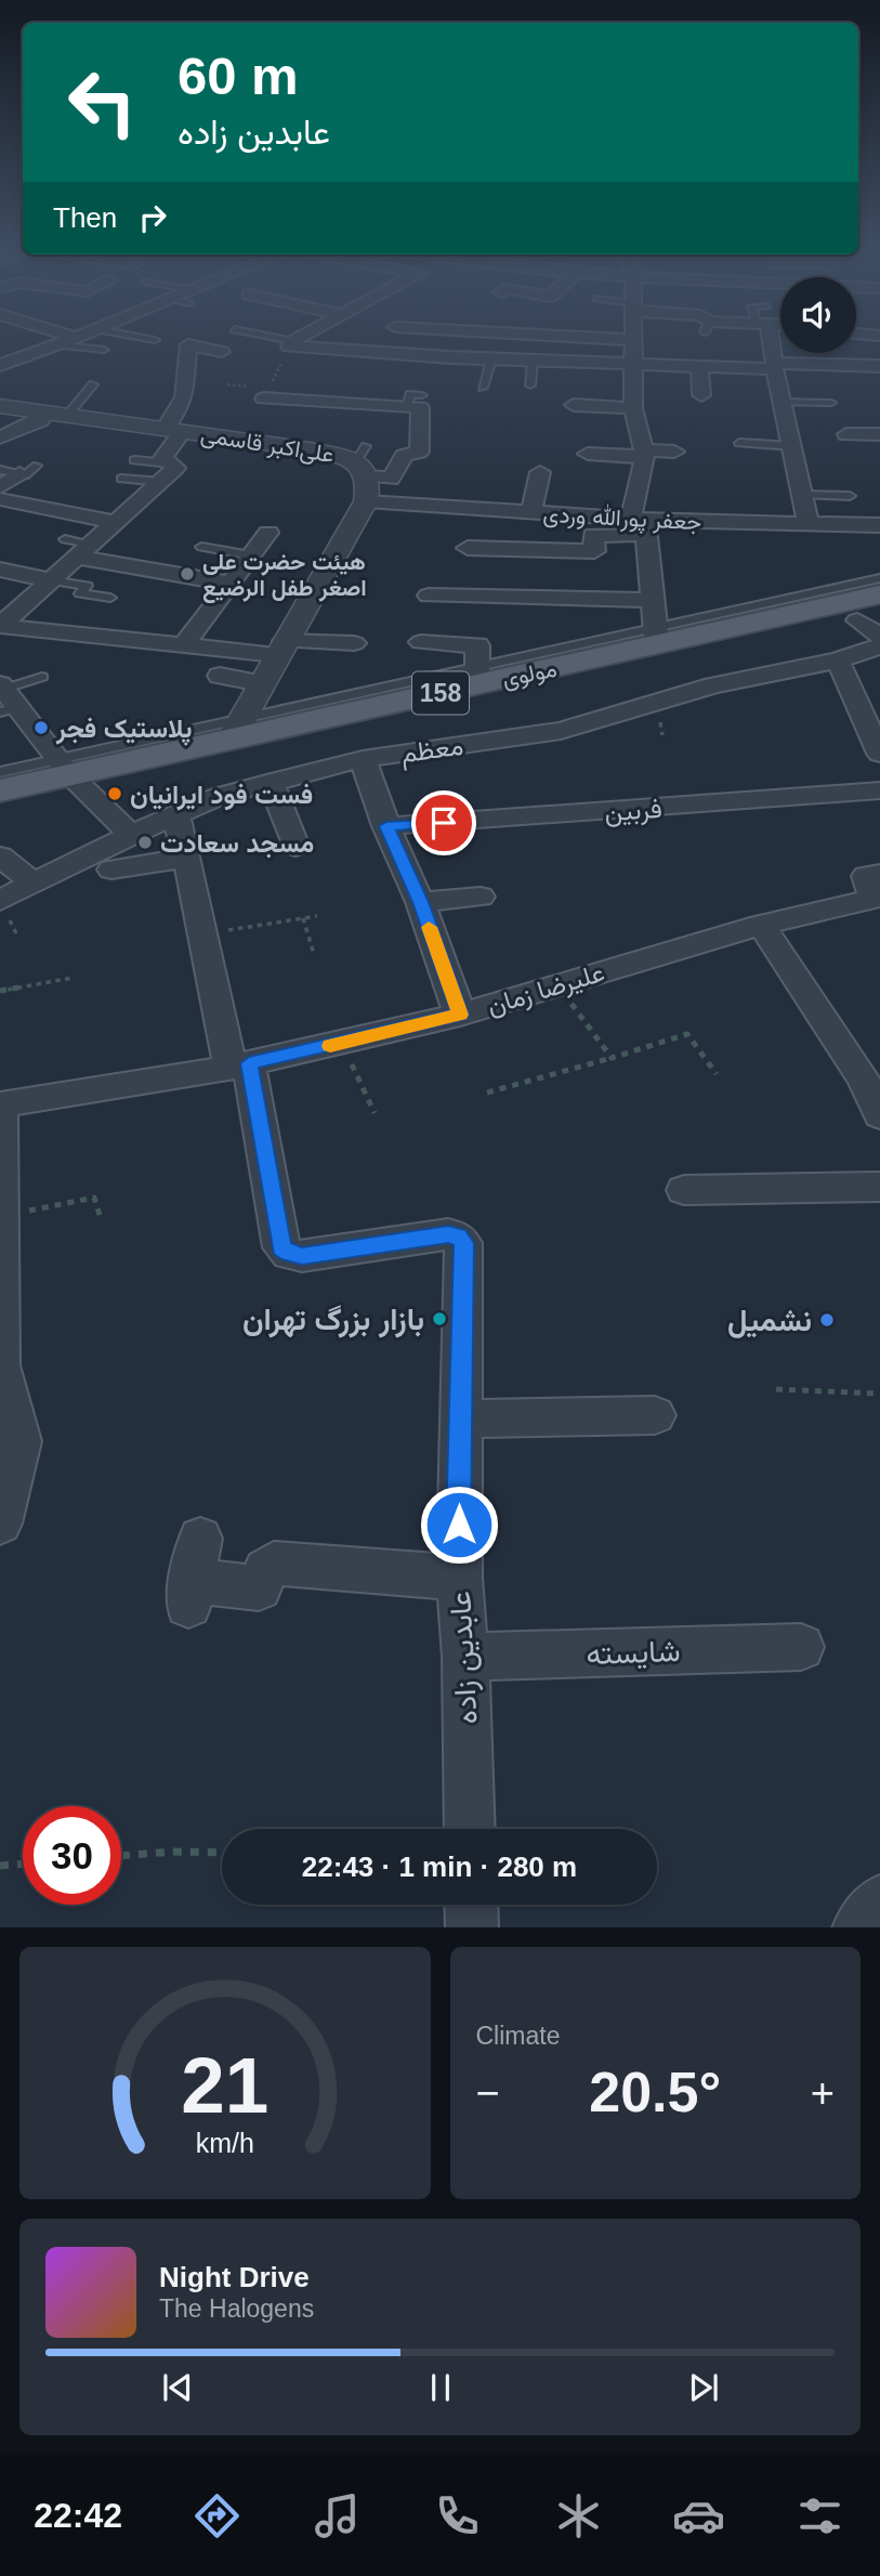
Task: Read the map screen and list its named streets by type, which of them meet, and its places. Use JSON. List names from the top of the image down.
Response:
{
  "streets": {
    "main road": ["مولوی", "158"],
    "street": [
      "علی‌اکبر قاسمی",
      "جعفر پورالله وردی",
      "معظم",
      "فربین",
      "علیرضا زمان",
      "شایسته",
      "عابدین زاده"
    ]
  },
  "crossings": [
    ["علی‌اکبر قاسمی", "جعفر پورالله وردی"],
    ["علیرضا زمان", "عابدین زاده"],
    ["شایسته", "عابدین زاده"]
  ],
  "places": [
    "هیئت حضرت علی اصغر طفل الرضیع",
    "پلاستیک فجر",
    "فست فود ایرانیان",
    "مسجد سعادت",
    "بازار بزرگ تهران",
    "نشمیل"
  ],
  "page": {
    "turn": ["60 m", "عابدین زاده"],
    "then": "Then",
    "limit": "30",
    "trip": "22:43 · 1 min · 280 m",
    "tile": "Climate",
    "heat": ["−", "20.5°", "+"],
    "song": ["Night Drive", "The Halogens"],
    "tabs": "22:42",
    "gauge": ["21", "km/h"]
  }
}
